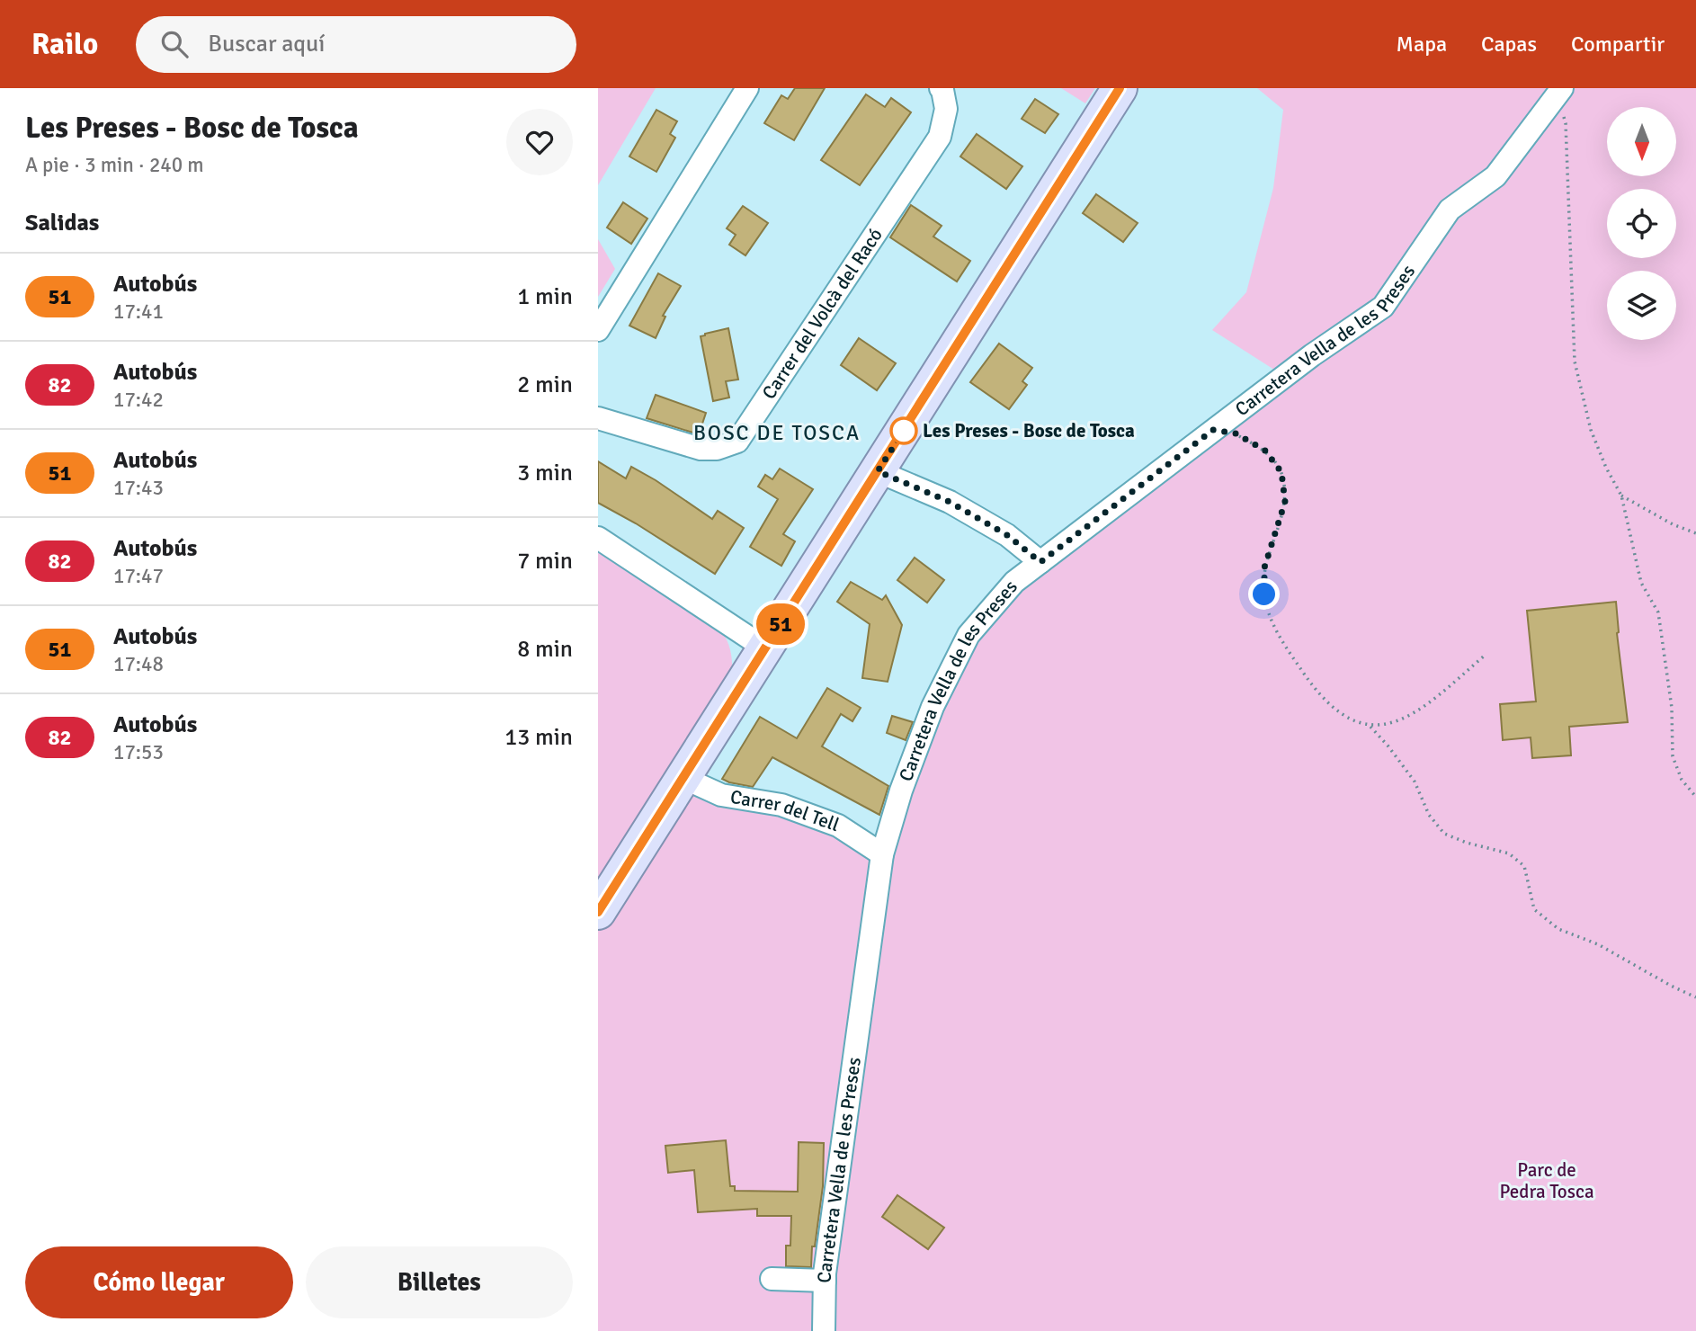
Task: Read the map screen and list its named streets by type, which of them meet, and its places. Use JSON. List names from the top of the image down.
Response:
{
  "streets": {
    "street": ["Carrer del Volcà del Racó", "Carretera Vella de les Preses", "Carrer del Tell"]
  },
  "crossings": [
    ["Carretera Vella de les Preses", "Carrer del Tell"]
  ],
  "districts": ["BOSC DE TOSCA"],
  "parks": ["Parc de Pedra Tosca"],
  "places": ["Les Preses - Bosc de Tosca"],
  "lines": ["bus line 51"],
  "north": "bottom",
  "page": {
    "header": "Railo",
    "search": "Buscar aquí",
    "nav": ["Mapa", "Capas", "Compartir"],
    "heading": [
      ["Les Preses - Bosc de Tosca", "A pie · 3 min · 240 m"],
      "Salidas"
    ],
    "on_map": "51",
    "list": [
      {
        "mark": "51",
        "name": "Autobús",
        "note": "17:41",
        "value": "1 min"
      },
      {
        "mark": "82",
        "name": "Autobús",
        "note": "17:42",
        "value": "2 min"
      },
      {
        "mark": "51",
        "name": "Autobús",
        "note": "17:43",
        "value": "3 min"
      },
      {
        "mark": "82",
        "name": "Autobús",
        "note": "17:47",
        "value": "7 min"
      },
      {
        "mark": "51",
        "name": "Autobús",
        "note": "17:48",
        "value": "8 min"
      },
      {
        "mark": "82",
        "name": "Autobús",
        "note": "17:53",
        "value": "13 min"
      }
    ],
    "buttons": ["Cómo llegar", "Billetes"]
  }
}
